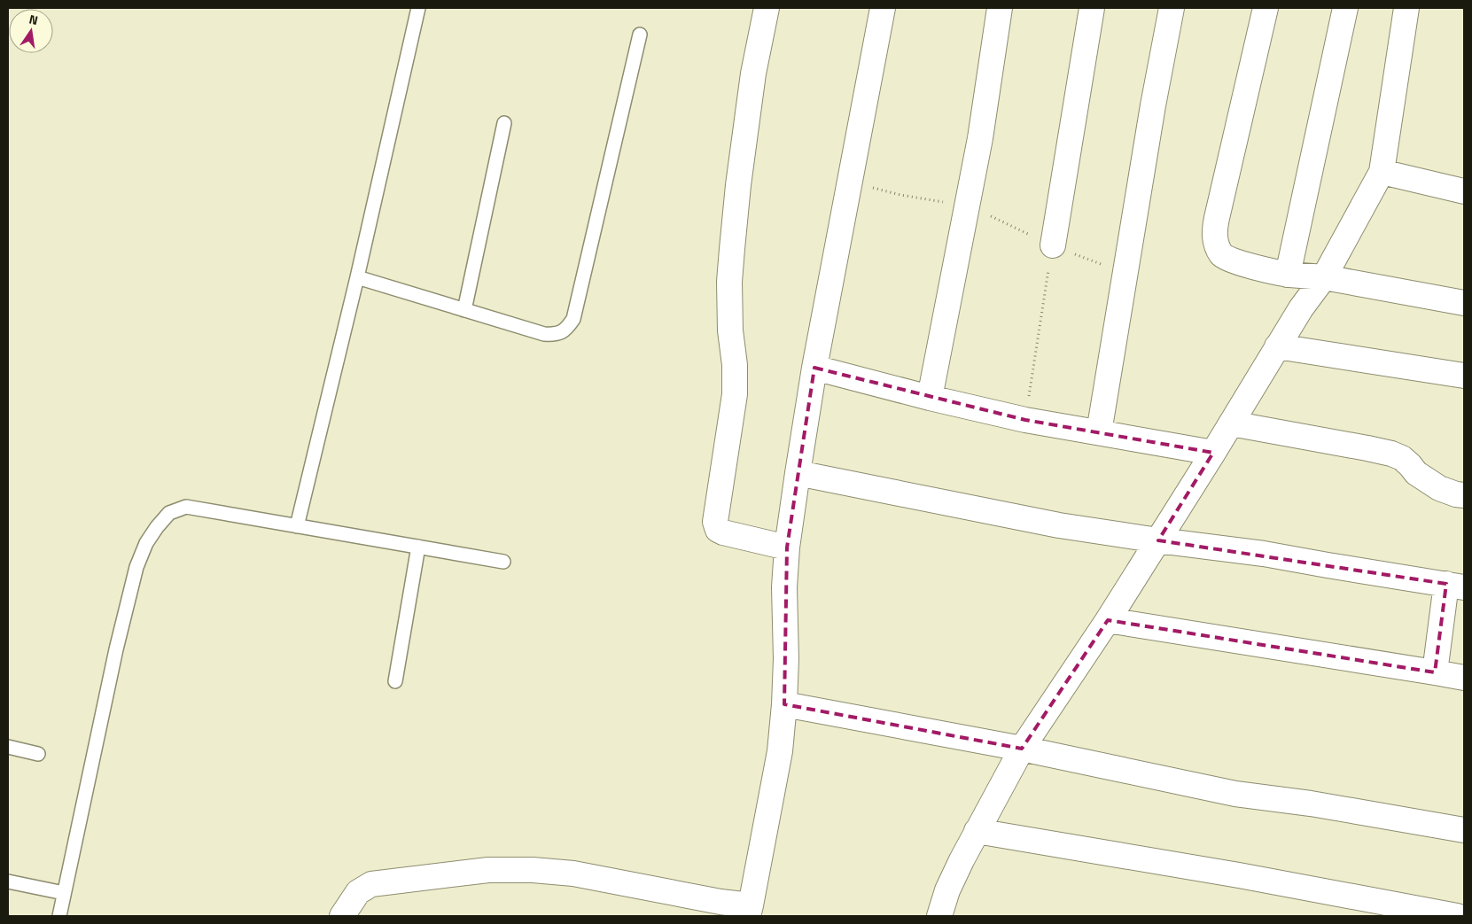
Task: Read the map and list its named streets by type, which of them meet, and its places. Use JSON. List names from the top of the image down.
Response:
{
  "north": "top"
}
